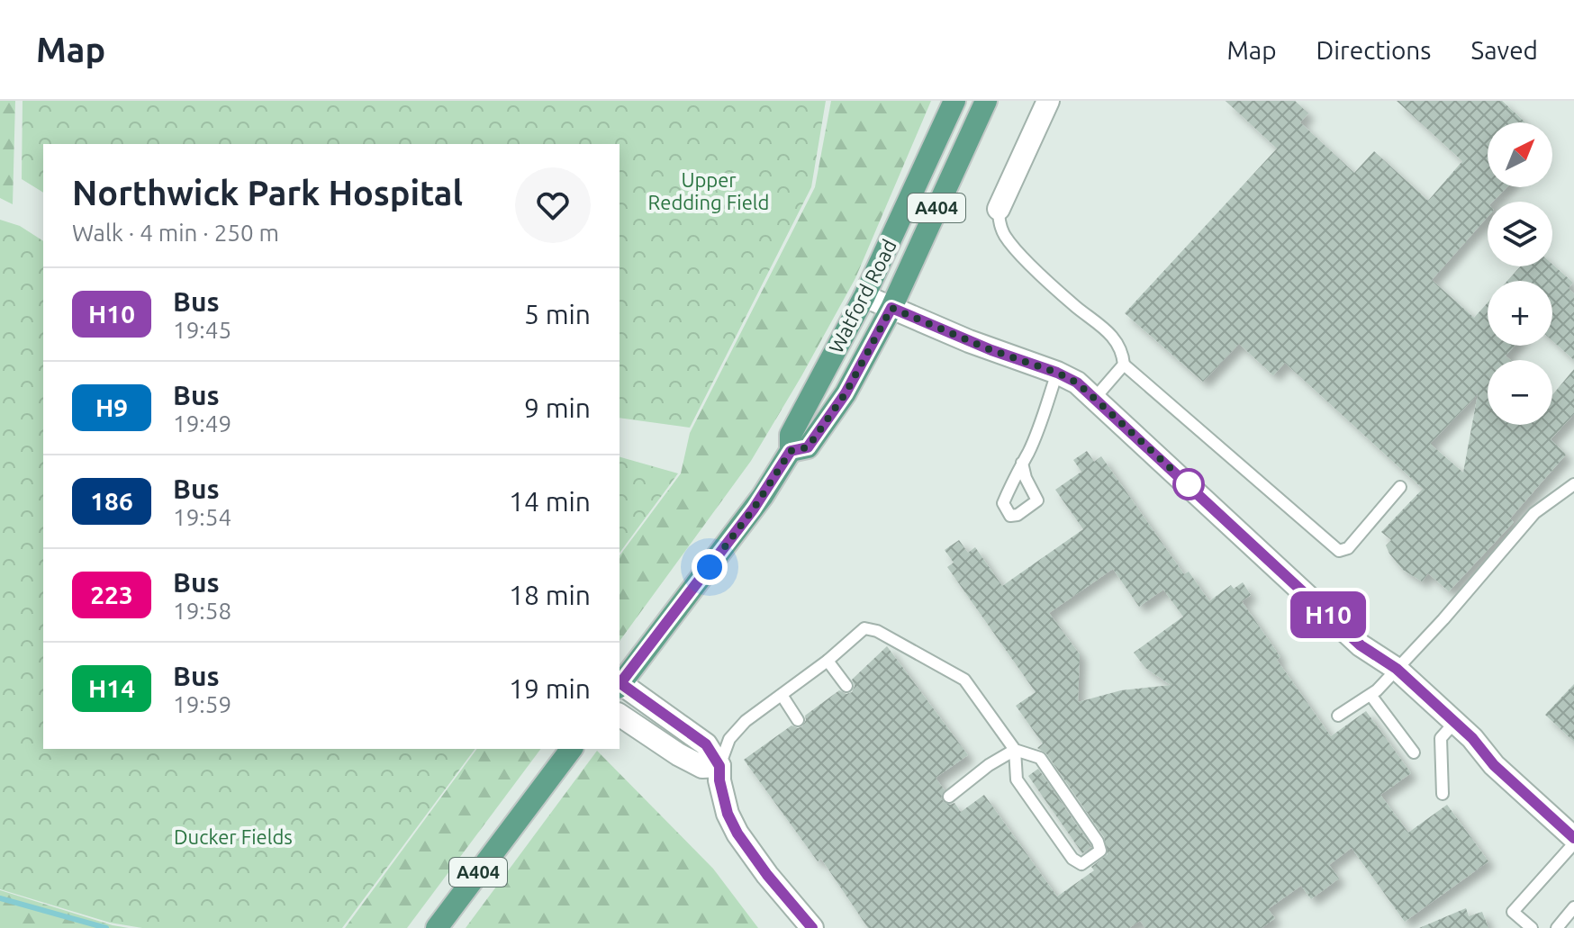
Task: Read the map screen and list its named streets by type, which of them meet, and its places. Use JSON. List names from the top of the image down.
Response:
{
  "streets": {
    "main road": ["A404", "Watford Road"]
  },
  "parks": ["Upper Redding Field", "Ducker Fields"],
  "lines": ["bus line H10"],
  "north": "top right",
  "page": {
    "header": "Map",
    "nav": ["Map", "Directions", "Saved"],
    "on_map": "H10",
    "map_buttons": ["+", "−"],
    "heading": ["Northwick Park Hospital", "Walk · 4 min · 250 m"],
    "list": [
      {
        "mark": "H10",
        "name": "Bus",
        "note": "19:45",
        "value": "5 min"
      },
      {
        "mark": "H9",
        "name": "Bus",
        "note": "19:49",
        "value": "9 min"
      },
      {
        "mark": "186",
        "name": "Bus",
        "note": "19:54",
        "value": "14 min"
      },
      {
        "mark": "223",
        "name": "Bus",
        "note": "19:58",
        "value": "18 min"
      },
      {
        "mark": "H14",
        "name": "Bus",
        "note": "19:59",
        "value": "19 min"
      }
    ]
  }
}
